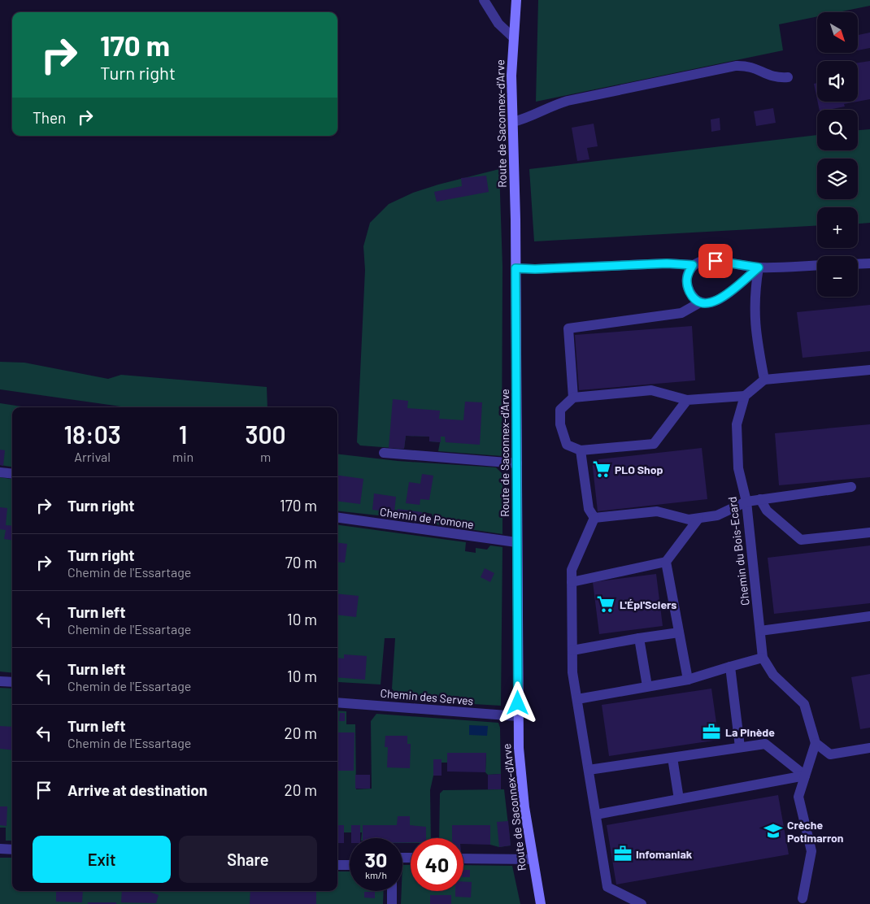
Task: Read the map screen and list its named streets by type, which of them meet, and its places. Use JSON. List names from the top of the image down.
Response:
{
  "streets": {
    "street": [
      "Route de Saconnex-d'Arve",
      "Chemin de Pomone",
      "Chemin du Bois-Ecard",
      "Chemin des Serves"
    ]
  },
  "crossings": [
    ["Route de Saconnex-d'Arve", "Chemin de Pomone"],
    ["Route de Saconnex-d'Arve", "Chemin des Serves"]
  ],
  "places": {
    "supermarket": ["PLO Shop", "L'Épi'Sciers"],
    "office": ["La Pinède", "Infomaniak"],
    "school or university": ["Crèche Potimarron"]
  },
  "north": "bottom right",
  "page": {
    "map_buttons": ["+", "−"],
    "turn": ["170 m", "Turn right"],
    "then": "Then",
    "eta": [
      "18:03",
      "Arrival",
      "1",
      "min",
      "300",
      "m"
    ],
    "list": [
      {
        "name": "Turn right",
        "value": "170 m"
      },
      {
        "name": "Turn right",
        "note": "Chemin de l'Essartage",
        "value": "70 m"
      },
      {
        "name": "Turn left",
        "note": "Chemin de l'Essartage",
        "value": "10 m"
      },
      {
        "name": "Turn left",
        "note": "Chemin de l'Essartage",
        "value": "10 m"
      },
      {
        "name": "Turn left",
        "note": "Chemin de l'Essartage",
        "value": "20 m"
      },
      {
        "name": "Arrive at destination",
        "value": "20 m"
      }
    ],
    "buttons": ["Exit", "Share"],
    "speed": "30 km/h",
    "limit": "40"
  }
}
